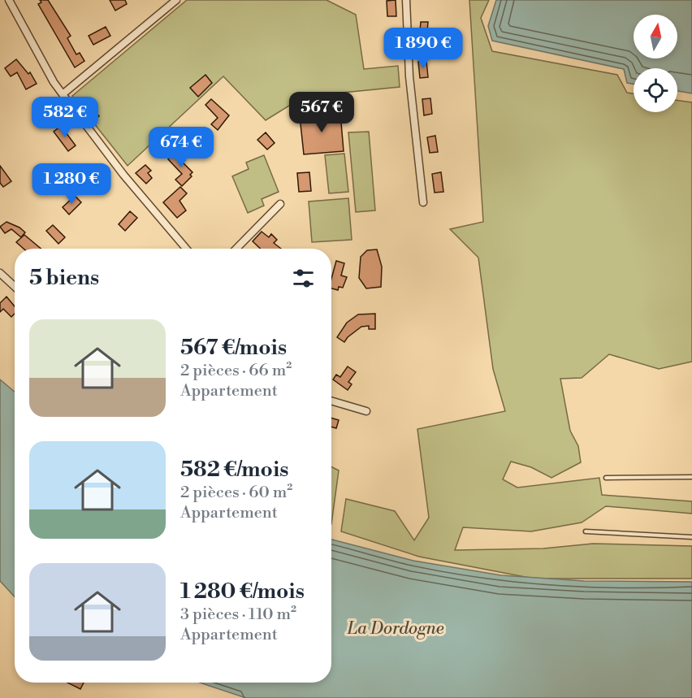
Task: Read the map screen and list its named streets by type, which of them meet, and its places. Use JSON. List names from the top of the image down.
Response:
{
  "water": ["La Dordogne"],
  "north": "top",
  "page": {
    "price": [
      "1 890 €",
      "567 €",
      "582 €",
      "674 €",
      "1 280 €"
    ],
    "heading": "5 biens",
    "list": [
      {
        "name": "567 €/mois",
        "note": "2 pièces · 66 m² · Appartement"
      },
      {
        "name": "582 €/mois",
        "note": "2 pièces · 60 m² · Appartement"
      },
      {
        "name": "1 280 €/mois",
        "note": "3 pièces · 110 m² · Appartement"
      }
    ]
  }
}
